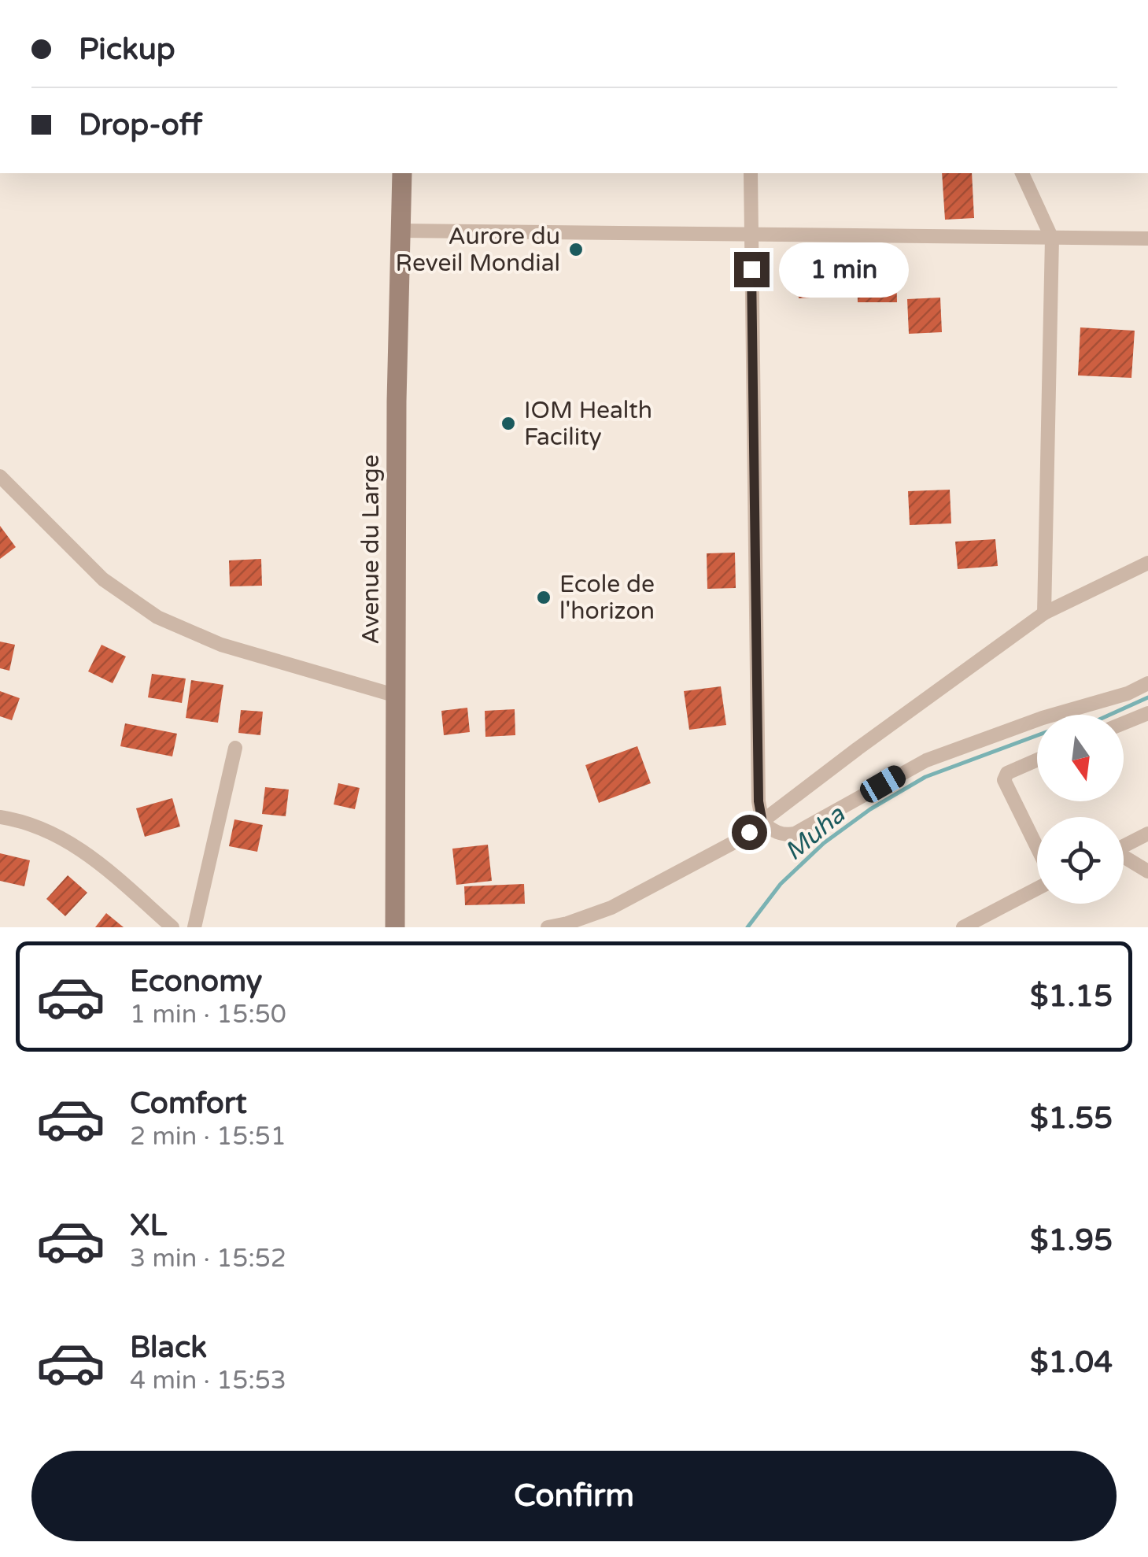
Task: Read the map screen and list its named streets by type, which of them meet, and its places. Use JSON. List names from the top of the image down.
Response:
{
  "streets": {
    "main road": ["Avenue du Large"]
  },
  "water": ["Muha"],
  "places": ["Aurore du Reveil Mondial", "IOM Health Facility", "Ecole de l'horizon"],
  "north": "bottom",
  "page": {
    "banner": ["Pickup", "Drop-off"],
    "bubble": "1 min",
    "list": [
      {
        "name": "Economy",
        "note": "1 min · 15:50",
        "value": "$1.15"
      },
      {
        "name": "Comfort",
        "note": "2 min · 15:51",
        "value": "$1.55"
      },
      {
        "name": "XL",
        "note": "3 min · 15:52",
        "value": "$1.95"
      },
      {
        "name": "Black",
        "note": "4 min · 15:53",
        "value": "$1.04"
      }
    ],
    "buttons": "Confirm"
  }
}
